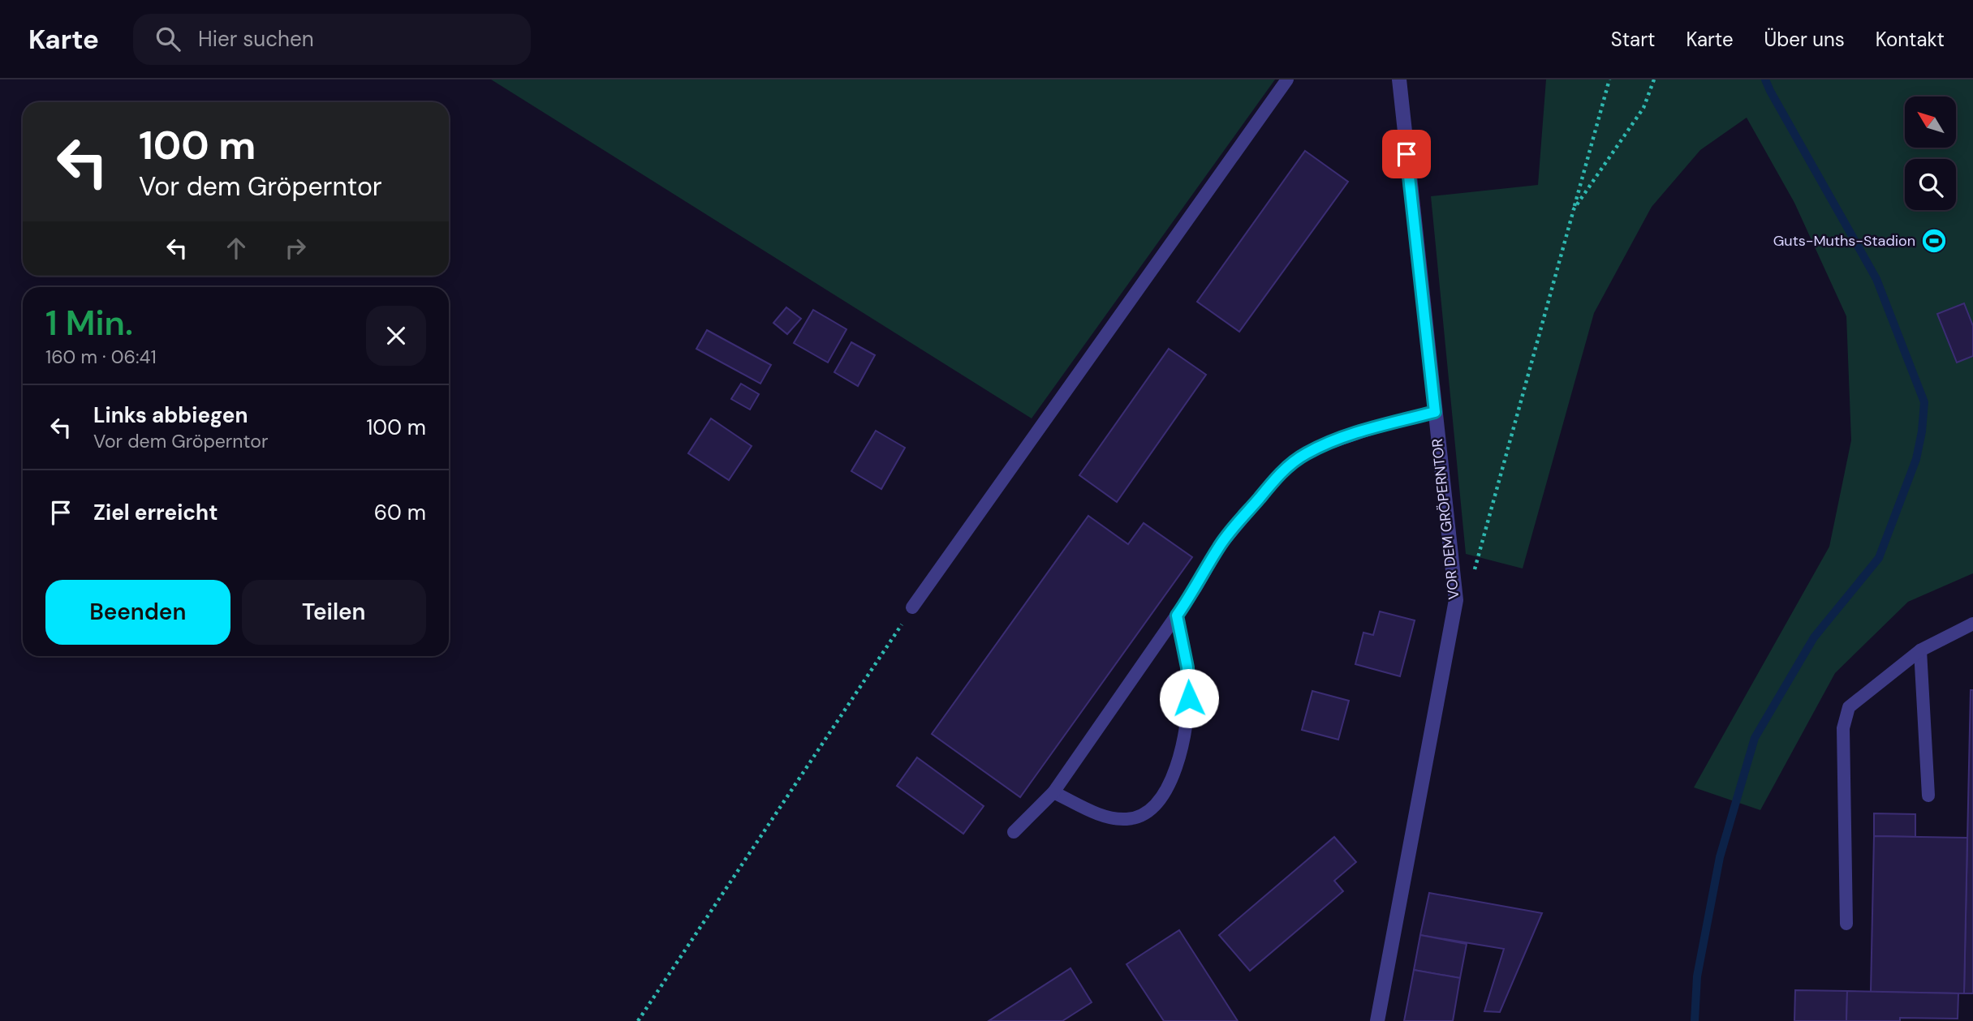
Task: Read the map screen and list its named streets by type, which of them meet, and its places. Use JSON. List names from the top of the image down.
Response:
{
  "streets": {
    "street": ["VOR DEM GRÖPERNTOR"]
  },
  "places": {
    "sports": ["Guts-Muths-Stadion"]
  },
  "north": "top left",
  "page": {
    "header": "Karte",
    "search": "Hier suchen",
    "nav": [
      "Start",
      "Karte",
      "Über uns",
      "Kontakt"
    ],
    "turn": ["100 m", "Vor dem Gröperntor"],
    "heading": ["1 Min.", "160 m · 06:41"],
    "list": [
      {
        "name": "Links abbiegen",
        "note": "Vor dem Gröperntor",
        "value": "100 m"
      },
      {
        "name": "Ziel erreicht",
        "value": "60 m"
      }
    ],
    "buttons": ["Beenden", "Teilen"]
  }
}
